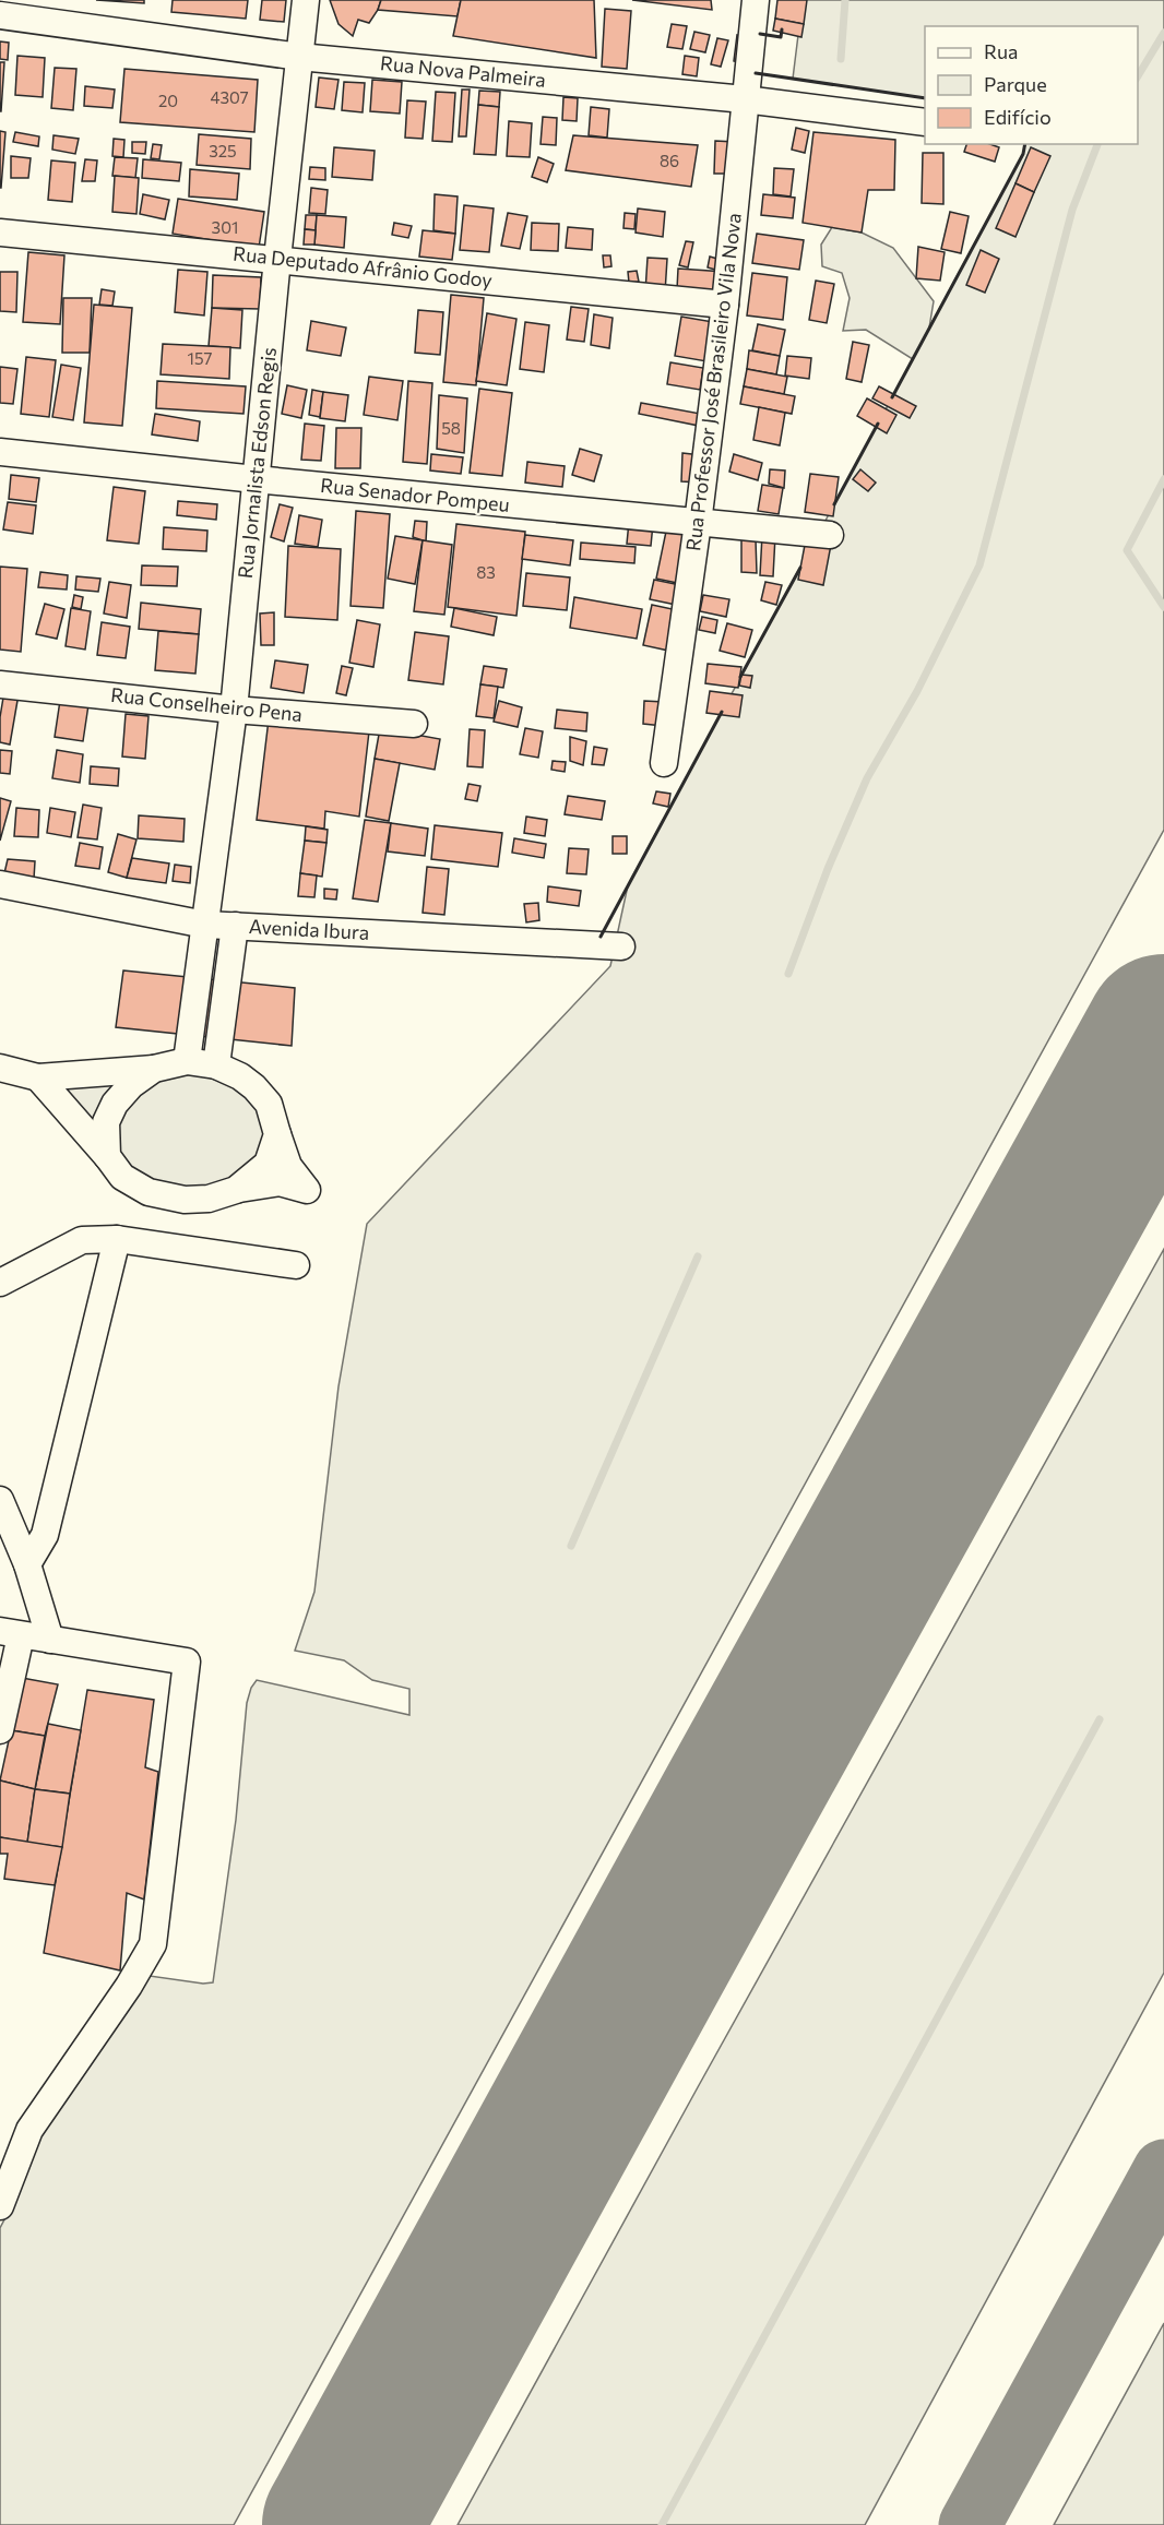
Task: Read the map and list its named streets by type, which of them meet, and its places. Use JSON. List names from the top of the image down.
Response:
{
  "streets": {
    "street": [
      "Rua Nova Palmeira",
      "Rua Deputado Afrânio Godoy",
      "Rua Professor José Brasileiro Vila Nova",
      "Rua Jornalista Edson Regis",
      "Rua Senador Pompeu",
      "Rua Conselheiro Pena",
      "Avenida Ibura"
    ]
  },
  "crossings": [
    ["Rua Nova Palmeira", "Rua Professor José Brasileiro Vila Nova"],
    ["Rua Nova Palmeira", "Rua Jornalista Edson Regis"],
    ["Rua Deputado Afrânio Godoy", "Rua Professor José Brasileiro Vila Nova"],
    ["Rua Deputado Afrânio Godoy", "Rua Jornalista Edson Regis"],
    ["Rua Professor José Brasileiro Vila Nova", "Rua Senador Pompeu"],
    ["Rua Jornalista Edson Regis", "Rua Senador Pompeu"],
    ["Rua Jornalista Edson Regis", "Rua Conselheiro Pena"],
    ["Rua Jornalista Edson Regis", "Avenida Ibura"]
  ],
  "house_numbers": [
    "4307",
    "20",
    "325",
    "86",
    "301",
    "157",
    "58",
    "83"
  ],
  "legend": ["Rua", "Parque", "Edifício"]
}
